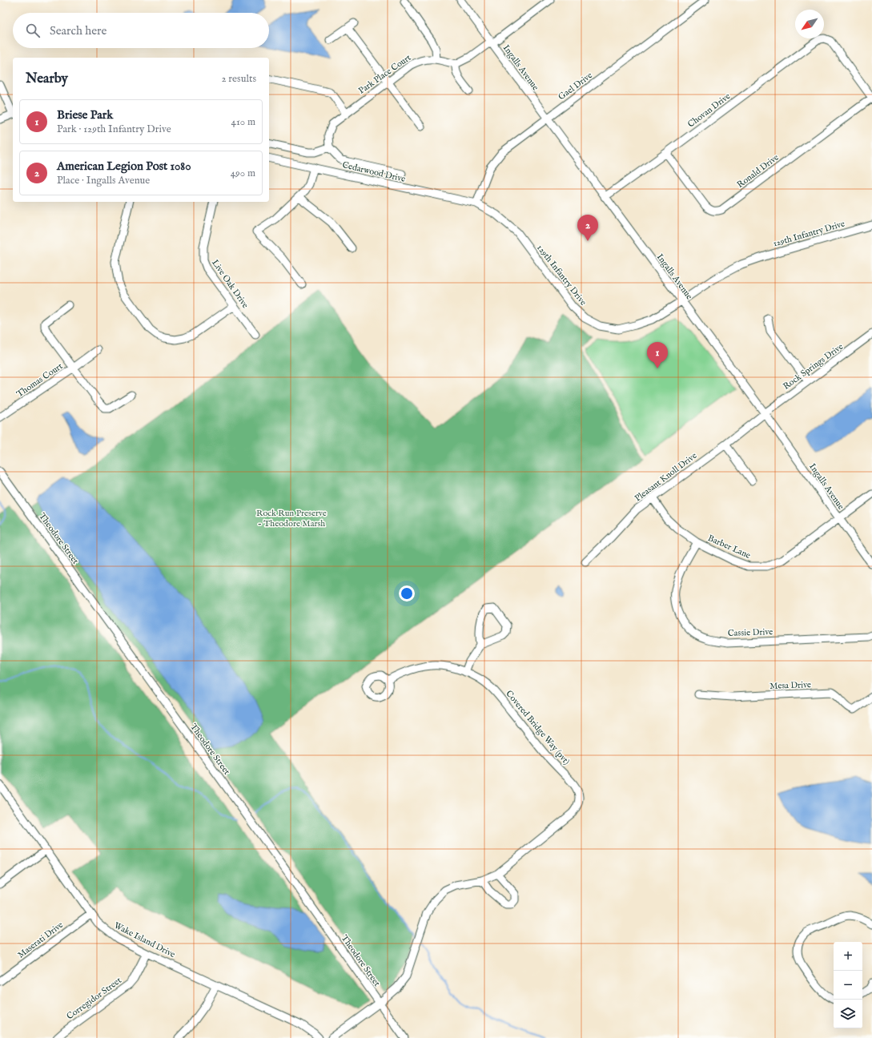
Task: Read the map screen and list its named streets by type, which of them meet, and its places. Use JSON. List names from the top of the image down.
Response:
{
  "streets": {
    "street": [
      "Ingalls Avenue",
      "Park Place Court",
      "Gael Drive",
      "Chovan Drive",
      "Ronald Drive",
      "Cedarwood Drive",
      "129th Infantry Drive",
      "Live Oak Drive",
      "Rock Springs Drive",
      "Thomas Court",
      "Pleasant Knoll Drive",
      "Theodore Street",
      "Barber Lane",
      "Cassie Drive",
      "Mesa Drive",
      "Covered Bridge Way (pvt)",
      "Maserati Drive",
      "Wake Island Drive",
      "Corregidor Street"
    ]
  },
  "crossings": [
    ["Ingalls Avenue", "Gael Drive"],
    ["Ingalls Avenue", "Chovan Drive"],
    ["Ingalls Avenue", "129th Infantry Drive"],
    ["Ingalls Avenue", "Rock Springs Drive"],
    ["Ingalls Avenue", "Pleasant Knoll Drive"],
    ["Ingalls Avenue", "Barber Lane"],
    ["Gael Drive", "Cedarwood Drive"],
    ["Gael Drive", "129th Infantry Drive"],
    ["Chovan Drive", "Ronald Drive"],
    ["Cedarwood Drive", "129th Infantry Drive"],
    ["Rock Springs Drive", "Pleasant Knoll Drive"],
    ["Pleasant Knoll Drive", "Barber Lane"],
    ["Theodore Street", "Covered Bridge Way (pvt)"],
    ["Barber Lane", "Cassie Drive"],
    ["Maserati Drive", "Wake Island Drive"],
    ["Wake Island Drive", "Corregidor Street"]
  ],
  "parks": ["Rock Run Preserve - Theodore Marsh"],
  "north": "bottom left",
  "page": {
    "search": "Search here",
    "heading": ["Nearby", "2 results"],
    "list": [
      {
        "mark": "1",
        "name": "Briese Park",
        "note": "Park · 129th Infantry Drive",
        "value": "410 m"
      },
      {
        "mark": "2",
        "name": "American Legion Post 1080",
        "note": "Place · Ingalls Avenue",
        "value": "490 m"
      }
    ],
    "pins": ["2", "1"],
    "map_buttons": ["+", "−"]
  }
}
